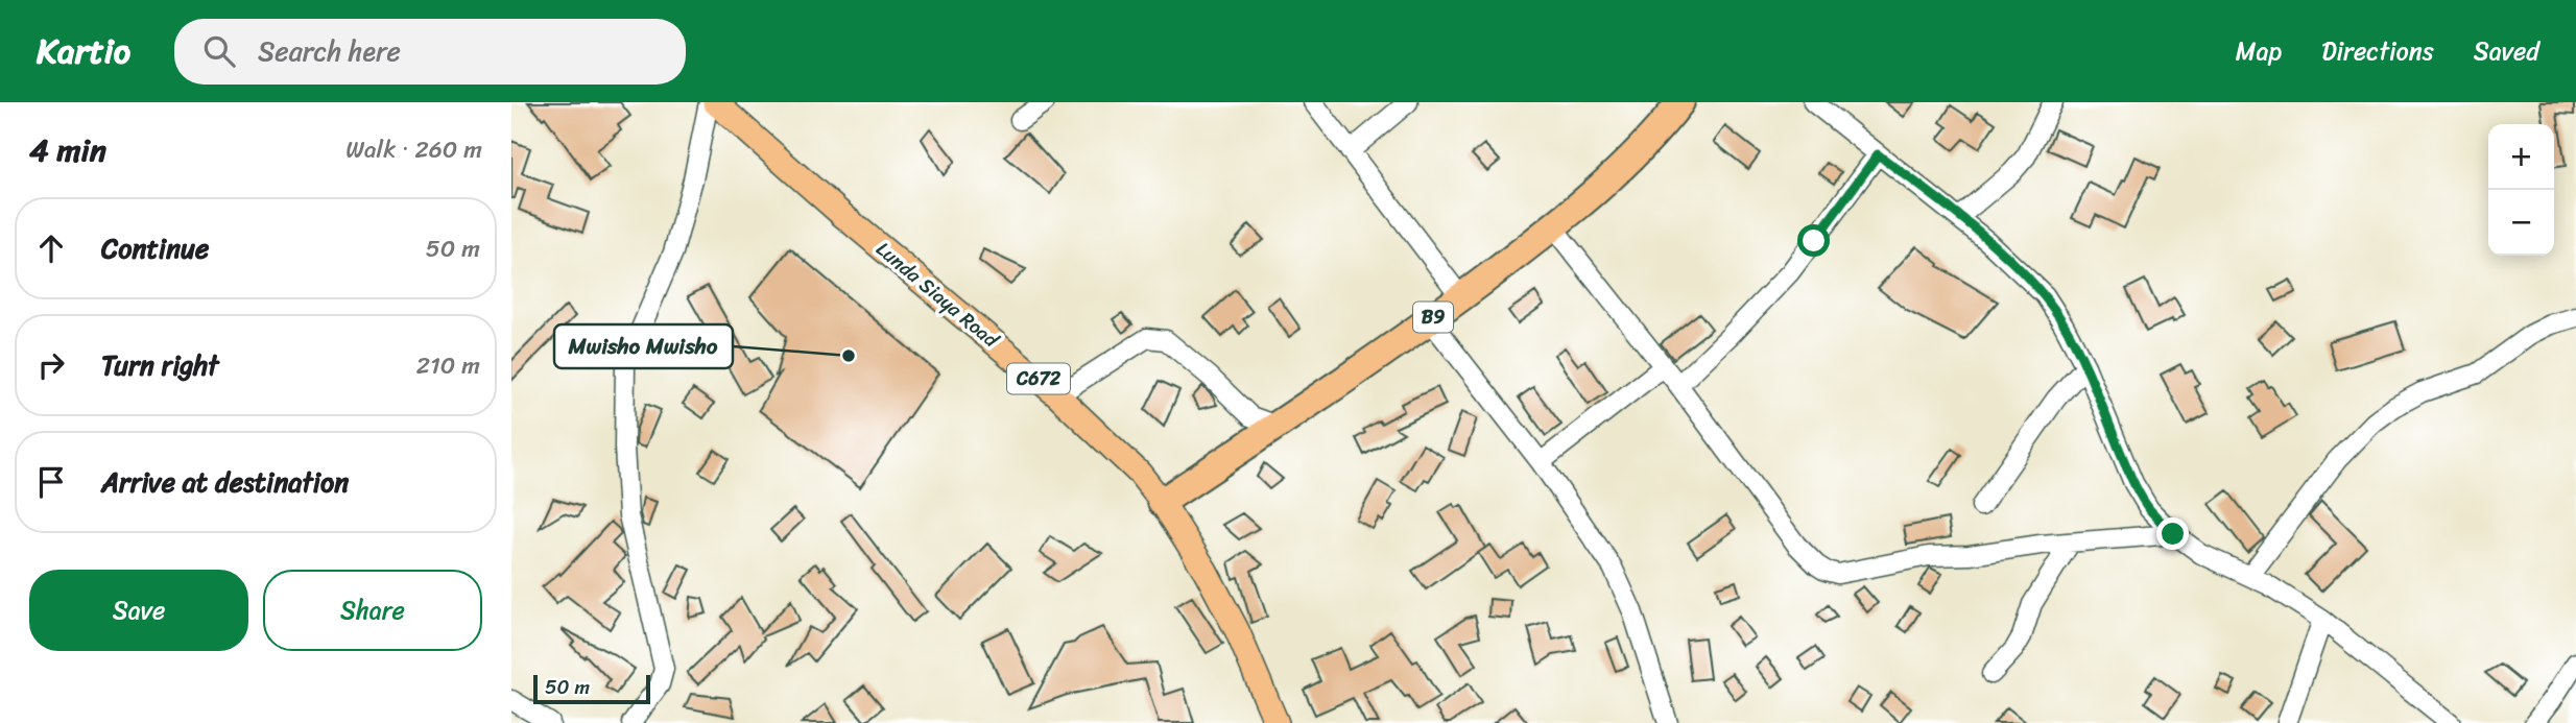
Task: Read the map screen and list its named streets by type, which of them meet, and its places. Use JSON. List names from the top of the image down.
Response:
{
  "streets": {
    "highway": ["B9"],
    "main road": ["Lunda Siaya Road", "C672"]
  },
  "crossings": [
    ["Lunda Siaya Road", "B9"]
  ],
  "places": ["Mwisho Mwisho"],
  "scale_bar": "50 m",
  "page": {
    "header": "Kartio",
    "search": "Search here",
    "nav": ["Map", "Directions", "Saved"],
    "heading": ["4 min", "Walk · 260 m"],
    "map_buttons": ["+", "−"],
    "list": [
      ["Continue", "50 m"],
      ["Turn right", "210 m"],
      "Arrive at destination"
    ],
    "buttons": ["Save", "Share"],
    "scale": "50 m"
  }
}
